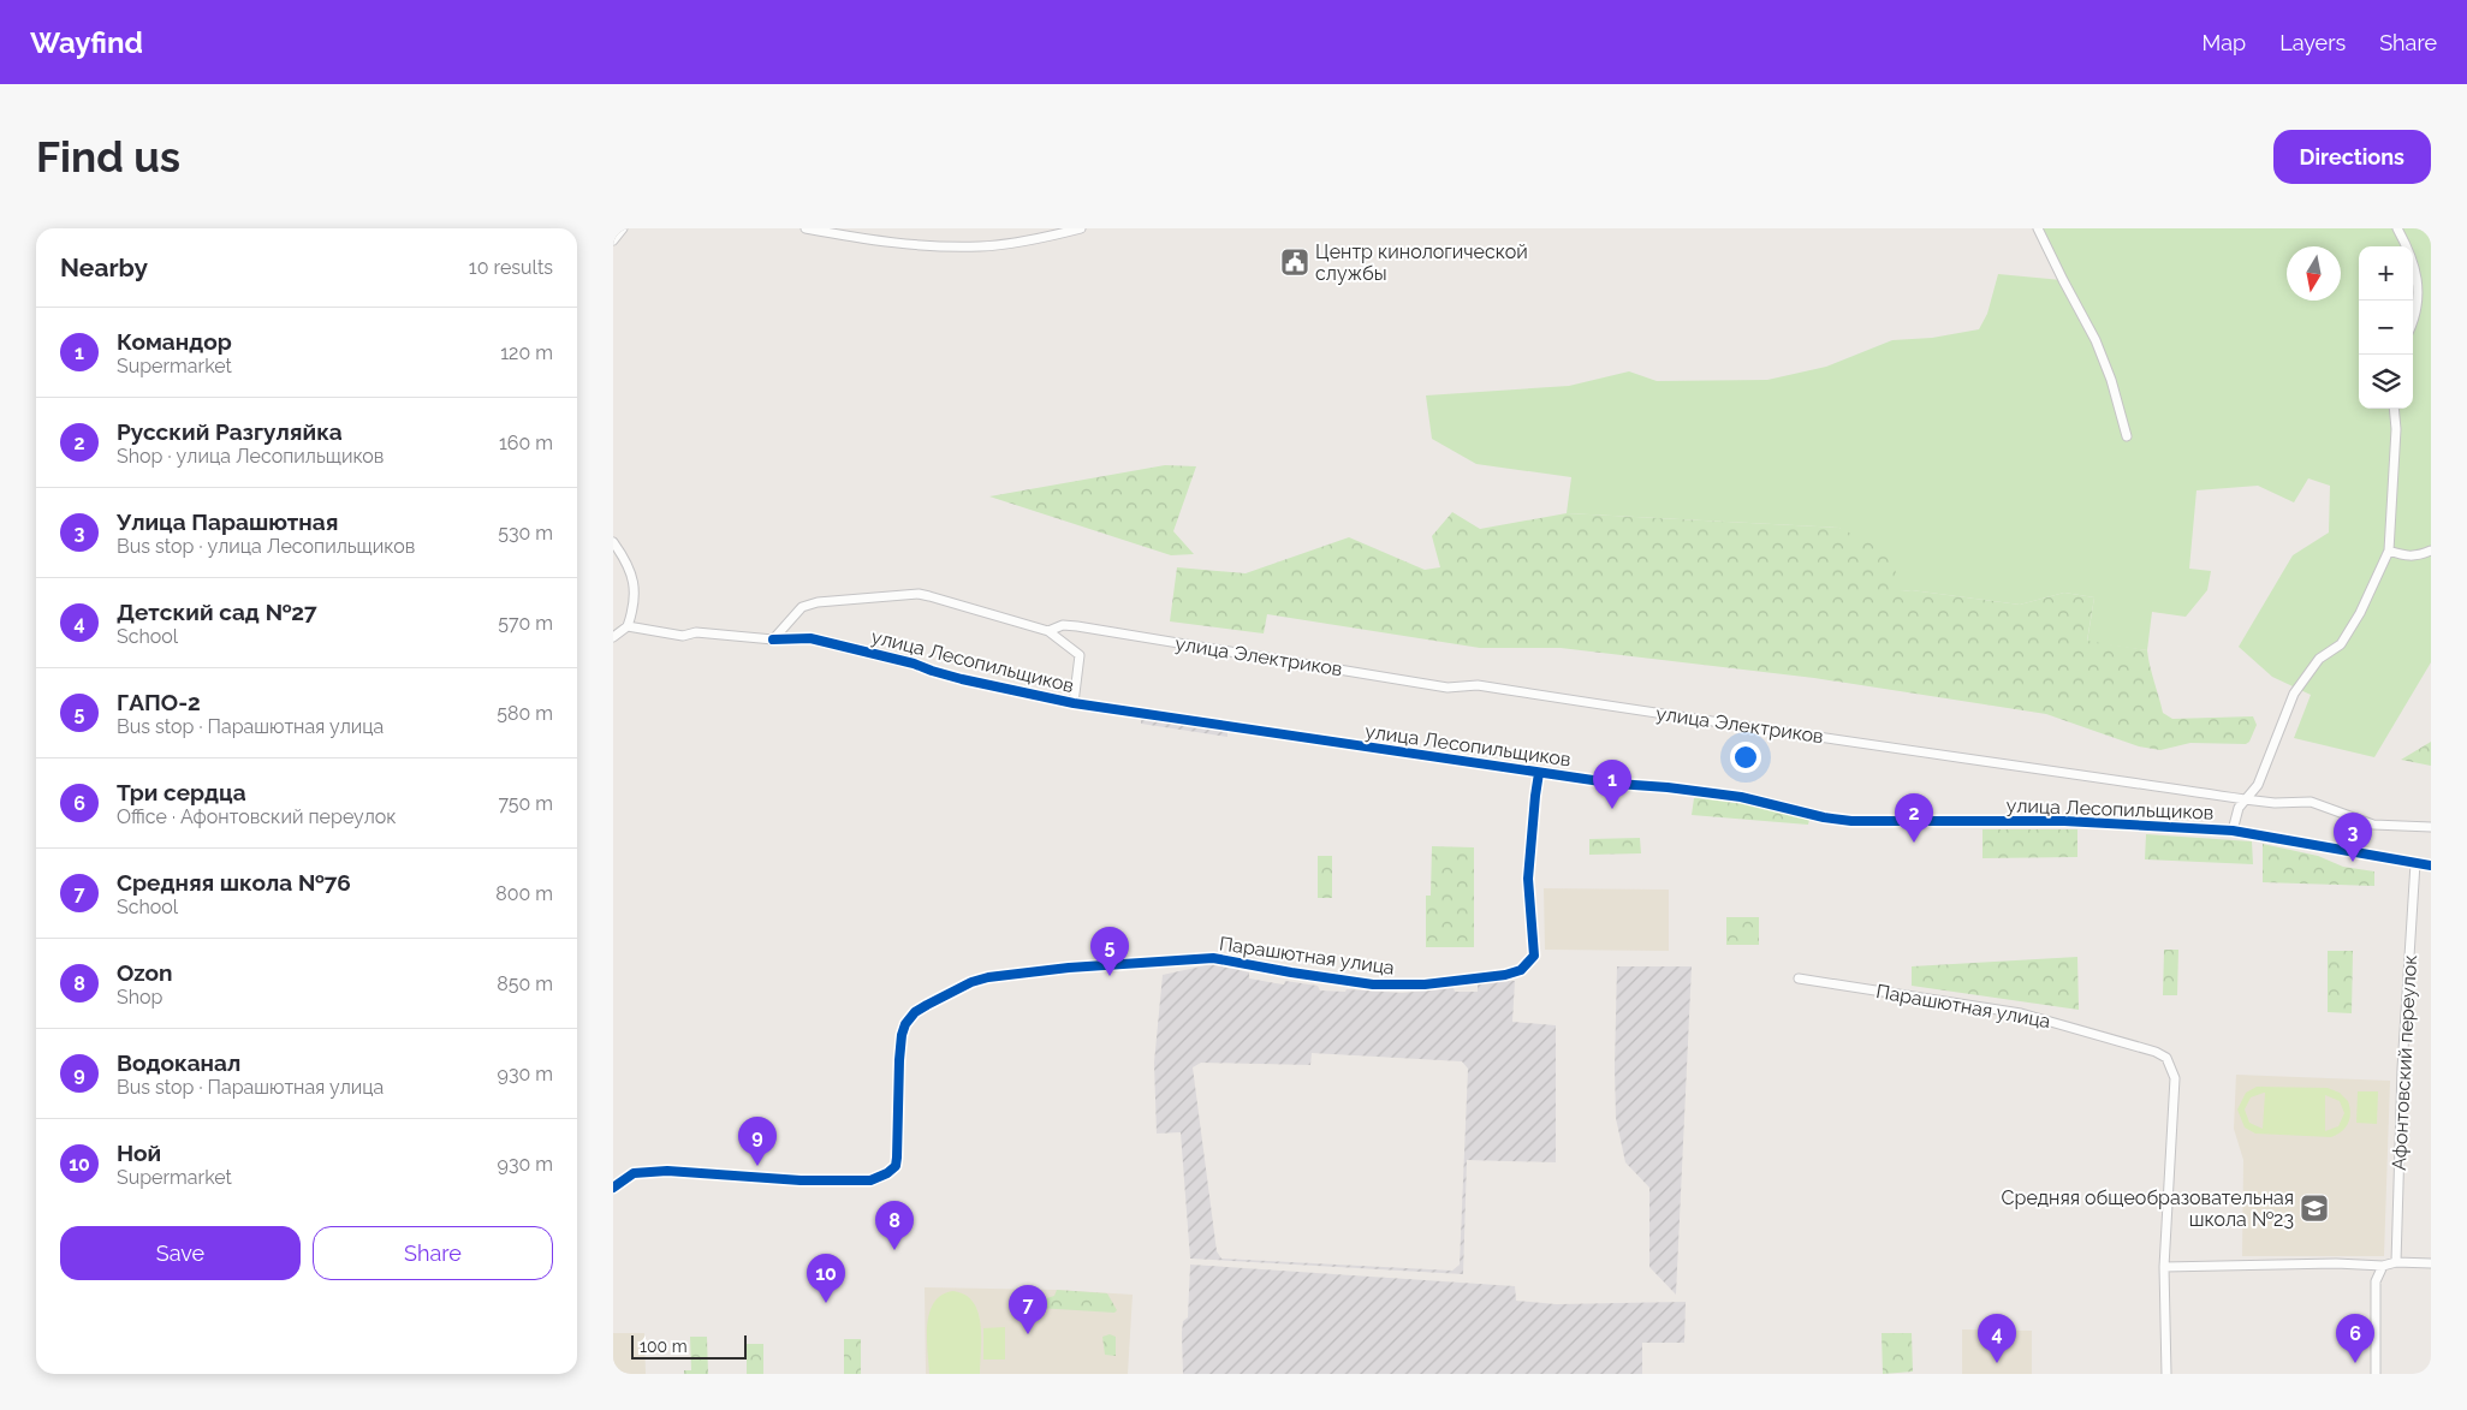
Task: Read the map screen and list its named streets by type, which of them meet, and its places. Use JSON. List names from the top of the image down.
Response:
{
  "streets": {
    "street": [
      "улица Электриков",
      "улица Лесопильщиков",
      "Парашютная улица",
      "Афонтовский переулок"
    ]
  },
  "crossings": [
    ["улица Лесопильщиков", "Парашютная улица"],
    ["улица Лесопильщиков", "Афонтовский переулок"]
  ],
  "places": {
    "public building": ["Центр кинологической службы"],
    "school or university": ["Средняя общеобразовательная школа №23"]
  },
  "scale_bar": "100 m",
  "north": "bottom",
  "page": {
    "header": "Wayfind",
    "nav": ["Map", "Layers", "Share"],
    "buttons": [
      "Directions",
      ["Save", "Share"]
    ],
    "title": "Find us",
    "heading": ["Nearby", "10 results"],
    "map_buttons": ["+", "−"],
    "list": [
      {
        "mark": "1",
        "name": "Командор",
        "note": "Supermarket",
        "value": "120 m"
      },
      {
        "mark": "2",
        "name": "Русский Разгуляйка",
        "note": "Shop · улица Лесопильщиков",
        "value": "160 m"
      },
      {
        "mark": "3",
        "name": "Улица Парашютная",
        "note": "Bus stop · улица Лесопильщиков",
        "value": "530 m"
      },
      {
        "mark": "4",
        "name": "Детский сад №27",
        "note": "School",
        "value": "570 m"
      },
      {
        "mark": "5",
        "name": "ГАПО-2",
        "note": "Bus stop · Парашютная улица",
        "value": "580 m"
      },
      {
        "mark": "6",
        "name": "Три сердца",
        "note": "Office · Афонтовский переулок",
        "value": "750 m"
      },
      {
        "mark": "7",
        "name": "Средняя школа №76",
        "note": "School",
        "value": "800 m"
      },
      {
        "mark": "8",
        "name": "Ozon",
        "note": "Shop",
        "value": "850 m"
      },
      {
        "mark": "9",
        "name": "Водоканал",
        "note": "Bus stop · Парашютная улица",
        "value": "930 m"
      },
      {
        "mark": "10",
        "name": "Ной",
        "note": "Supermarket",
        "value": "930 m"
      }
    ],
    "pins": [
      "1",
      "2",
      "3",
      "5",
      "9",
      "8",
      "10",
      "7",
      "4",
      "6"
    ],
    "scale": "100 m"
  }
}
